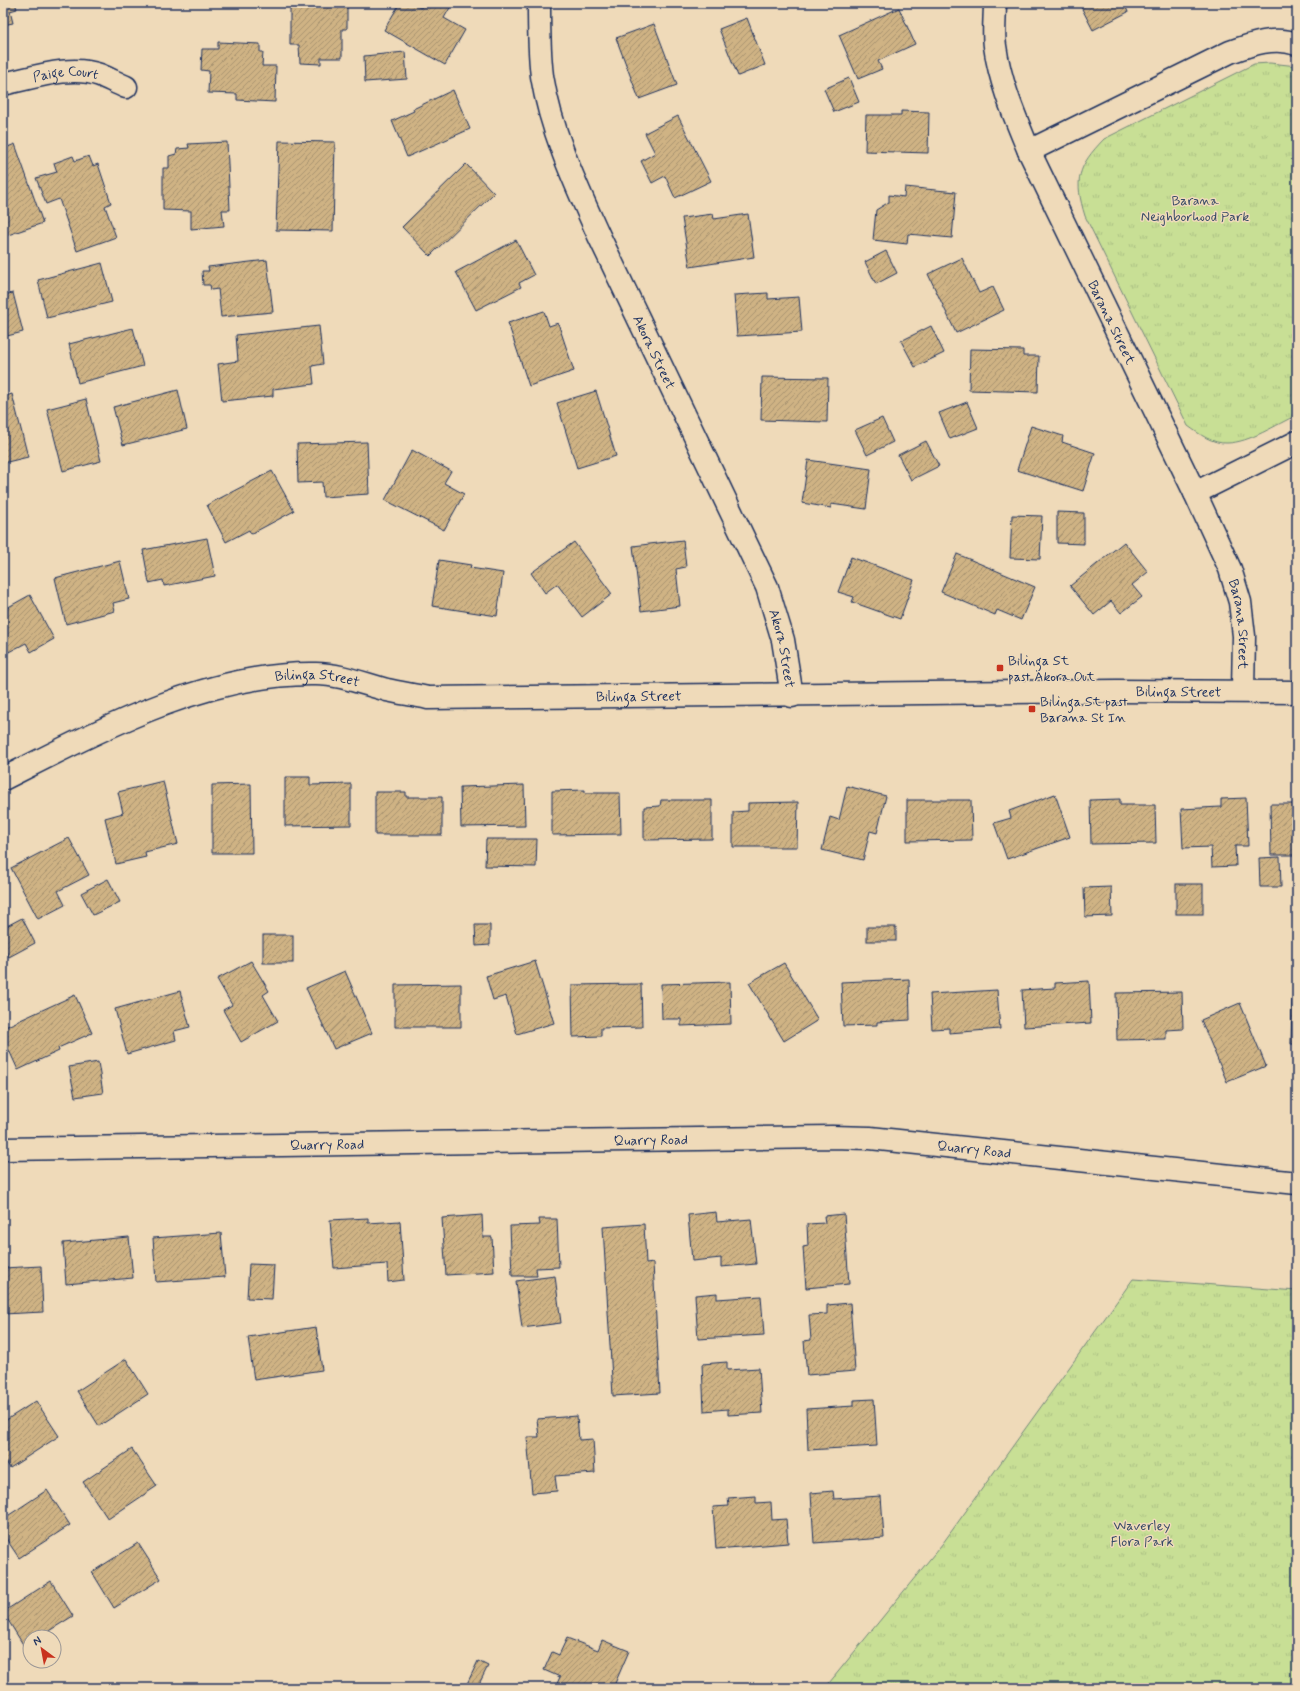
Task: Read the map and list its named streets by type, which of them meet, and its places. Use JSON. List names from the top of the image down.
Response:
{
  "streets": {
    "street": [
      "Paige Court",
      "Barana Street",
      "Akora Street",
      "Bilinga Street",
      "Quarry Road"
    ]
  },
  "crossings": [
    ["Barana Street", "Bilinga Street"],
    ["Akora Street", "Bilinga Street"]
  ],
  "parks": ["Barana Neighborhood Park", "Waverley Flora Park"],
  "places": {
    "transit": ["Bilinga St past Akora Out", "Bilinga St past Barana St In"]
  },
  "north": "top left"
}
